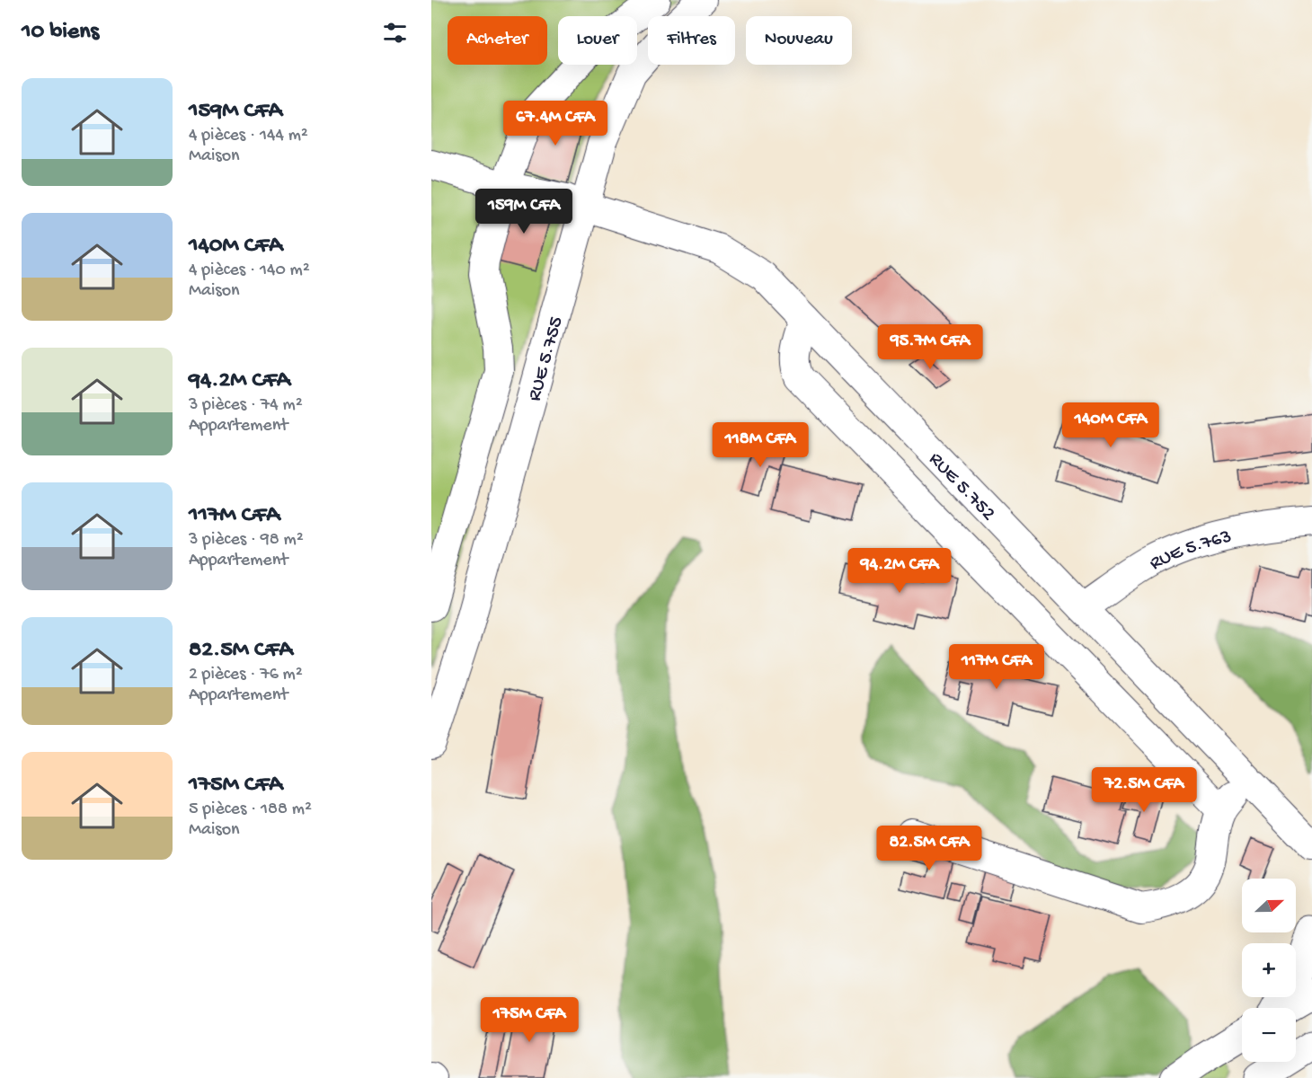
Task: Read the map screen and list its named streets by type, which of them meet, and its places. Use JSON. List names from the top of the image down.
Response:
{
  "streets": {
    "lane": ["RUE 5.755", "RUE 5.752", "RUE 5.763"]
  },
  "crossings": [
    ["RUE 5.755", "RUE 5.752"],
    ["RUE 5.752", "RUE 5.763"]
  ],
  "north": "right",
  "page": {
    "heading": "10 biens",
    "chip": [
      "Acheter",
      "Louer",
      "Filtres",
      "Nouveau"
    ],
    "list": [
      {
        "name": "159M CFA",
        "note": "4 pièces · 144 m² · Maison"
      },
      {
        "name": "140M CFA",
        "note": "4 pièces · 140 m² · Maison"
      },
      {
        "name": "94.2M CFA",
        "note": "3 pièces · 74 m² · Appartement"
      },
      {
        "name": "117M CFA",
        "note": "3 pièces · 98 m² · Appartement"
      },
      {
        "name": "82.5M CFA",
        "note": "2 pièces · 76 m² · Appartement"
      },
      {
        "name": "175M CFA",
        "note": "5 pièces · 188 m² · Maison"
      }
    ],
    "price": [
      "67.4M CFA",
      "159M CFA",
      "95.7M CFA",
      "140M CFA",
      "118M CFA",
      "94.2M CFA",
      "117M CFA",
      "72.5M CFA",
      "82.5M CFA",
      "175M CFA"
    ],
    "map_buttons": ["+", "−"]
  }
}
